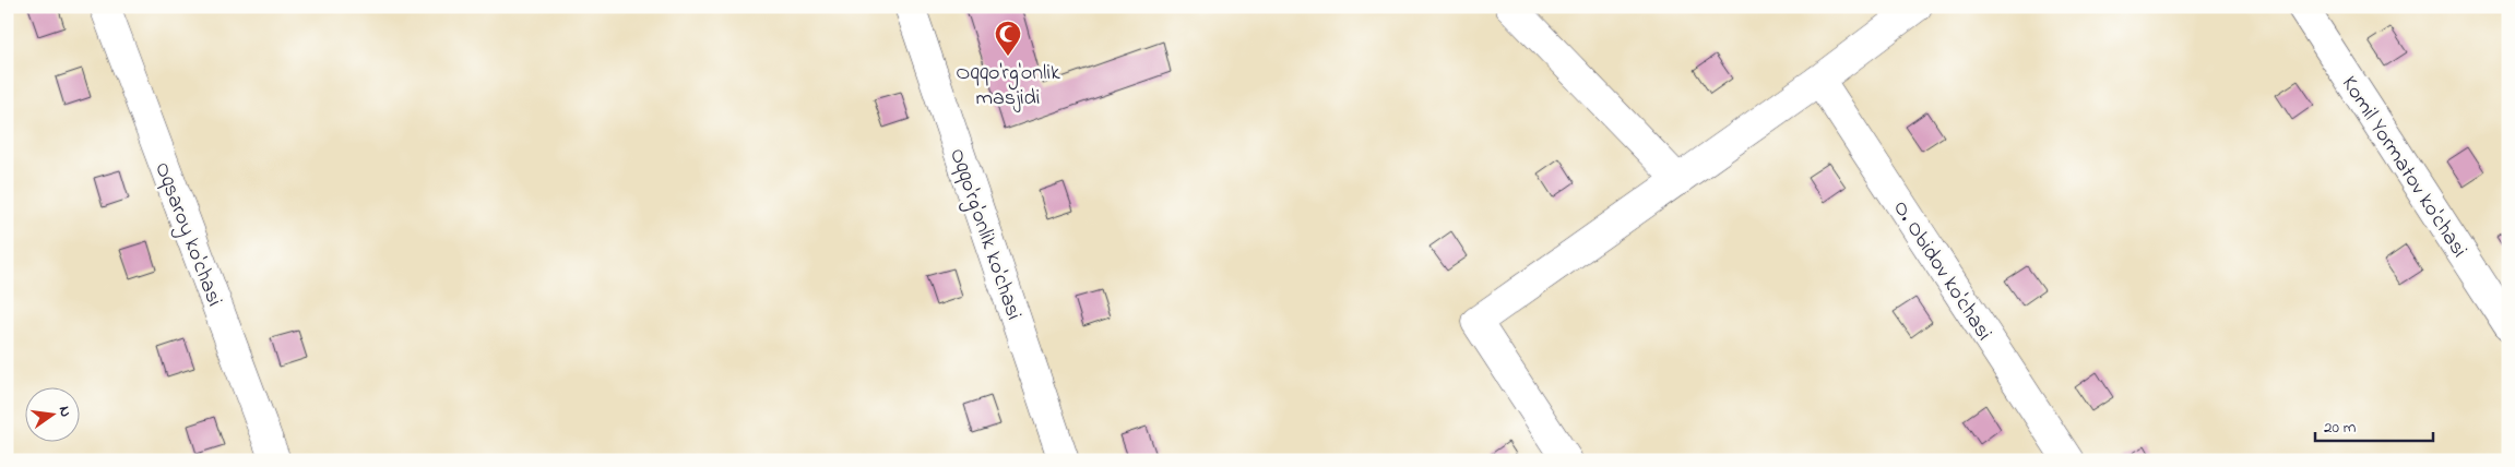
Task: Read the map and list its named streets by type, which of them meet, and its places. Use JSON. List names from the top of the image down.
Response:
{
  "streets": {
    "street": [
      "Komil Yormatov ko'chasi",
      "Oqsaroy ko'chasi",
      "Oqqo'rg'onlik ko'chasi",
      "O. Obidov ko'chasi"
    ]
  },
  "places": {
    "mosque": ["Oqqo'rg'onlik masjidi"]
  },
  "scale_bar": "20 m",
  "north": "right"
}
